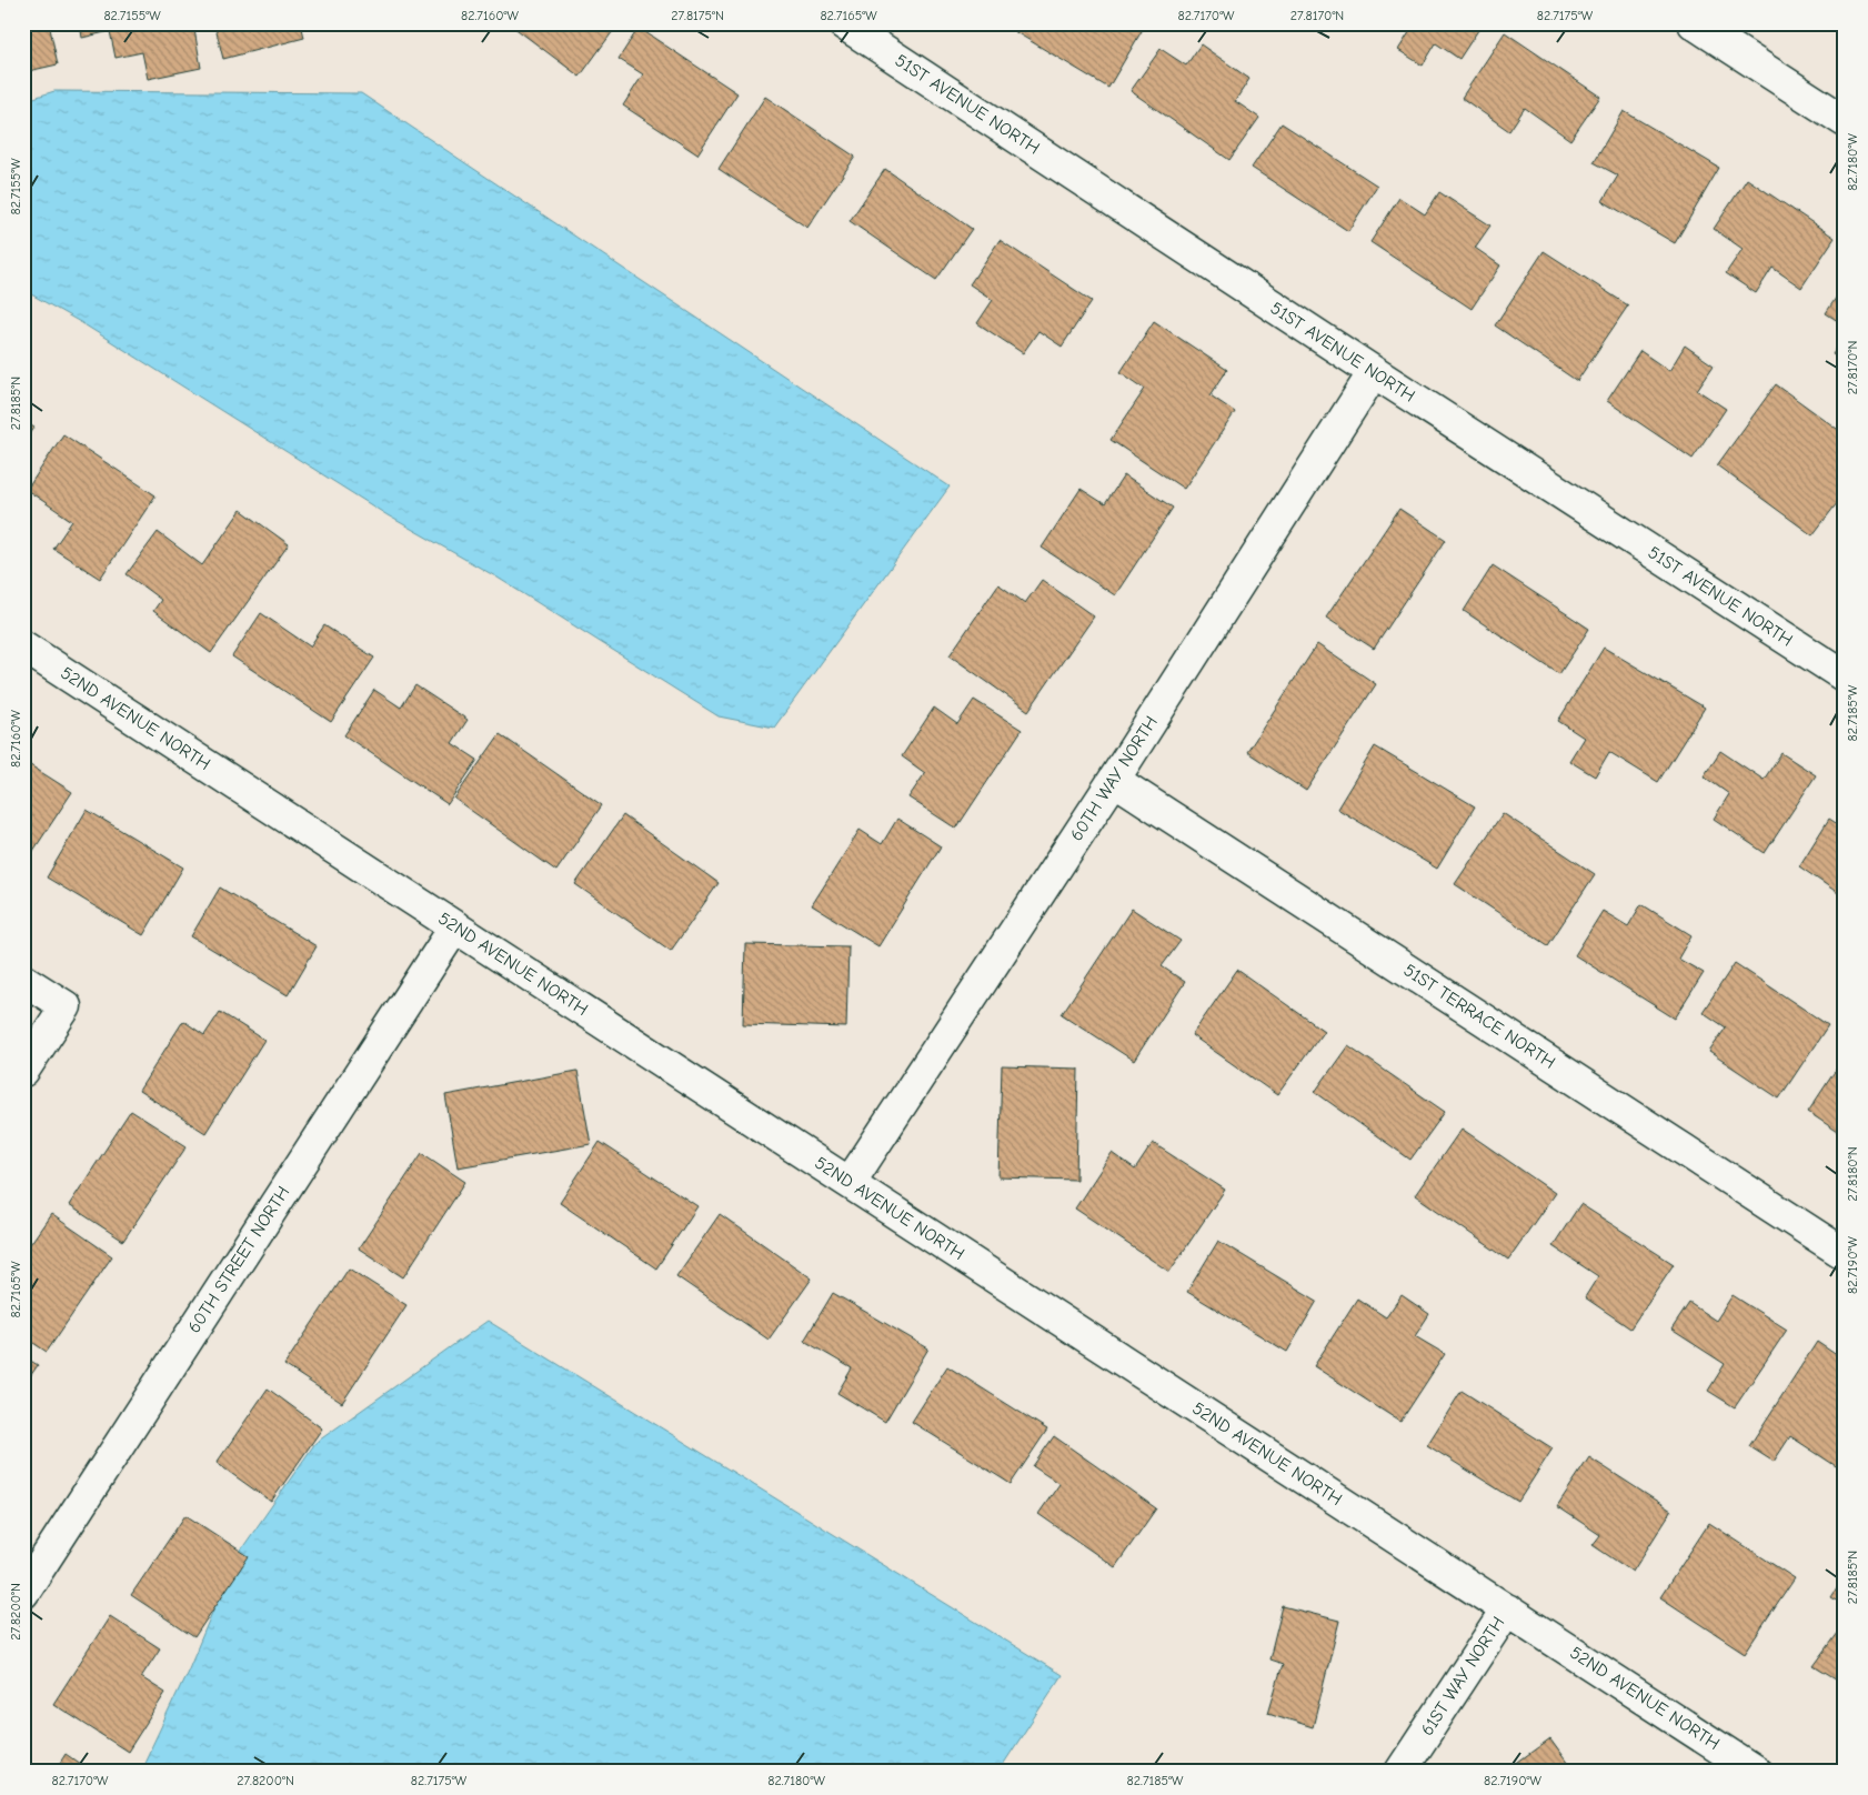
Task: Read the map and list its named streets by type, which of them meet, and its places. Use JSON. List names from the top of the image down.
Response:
{
  "streets": {
    "street": [
      "51ST AVENUE NORTH",
      "52ND AVENUE NORTH",
      "60TH WAY NORTH",
      "51ST TERRACE NORTH",
      "60TH STREET NORTH",
      "61ST WAY NORTH"
    ]
  },
  "crossings": [
    ["51ST AVENUE NORTH", "60TH WAY NORTH"],
    ["52ND AVENUE NORTH", "60TH WAY NORTH"],
    ["52ND AVENUE NORTH", "60TH STREET NORTH"],
    ["52ND AVENUE NORTH", "61ST WAY NORTH"],
    ["60TH WAY NORTH", "51ST TERRACE NORTH"]
  ],
  "coordinates": [
    "82.7155°W",
    "82.7160°W",
    "27.8175°N",
    "82.7165°W",
    "82.7170°W",
    "27.8170°N",
    "82.7175°W",
    "82.7180°W",
    "27.8185°N",
    "82.7185°W",
    "27.8180°N",
    "82.7190°W",
    "27.8200°N"
  ]
}
